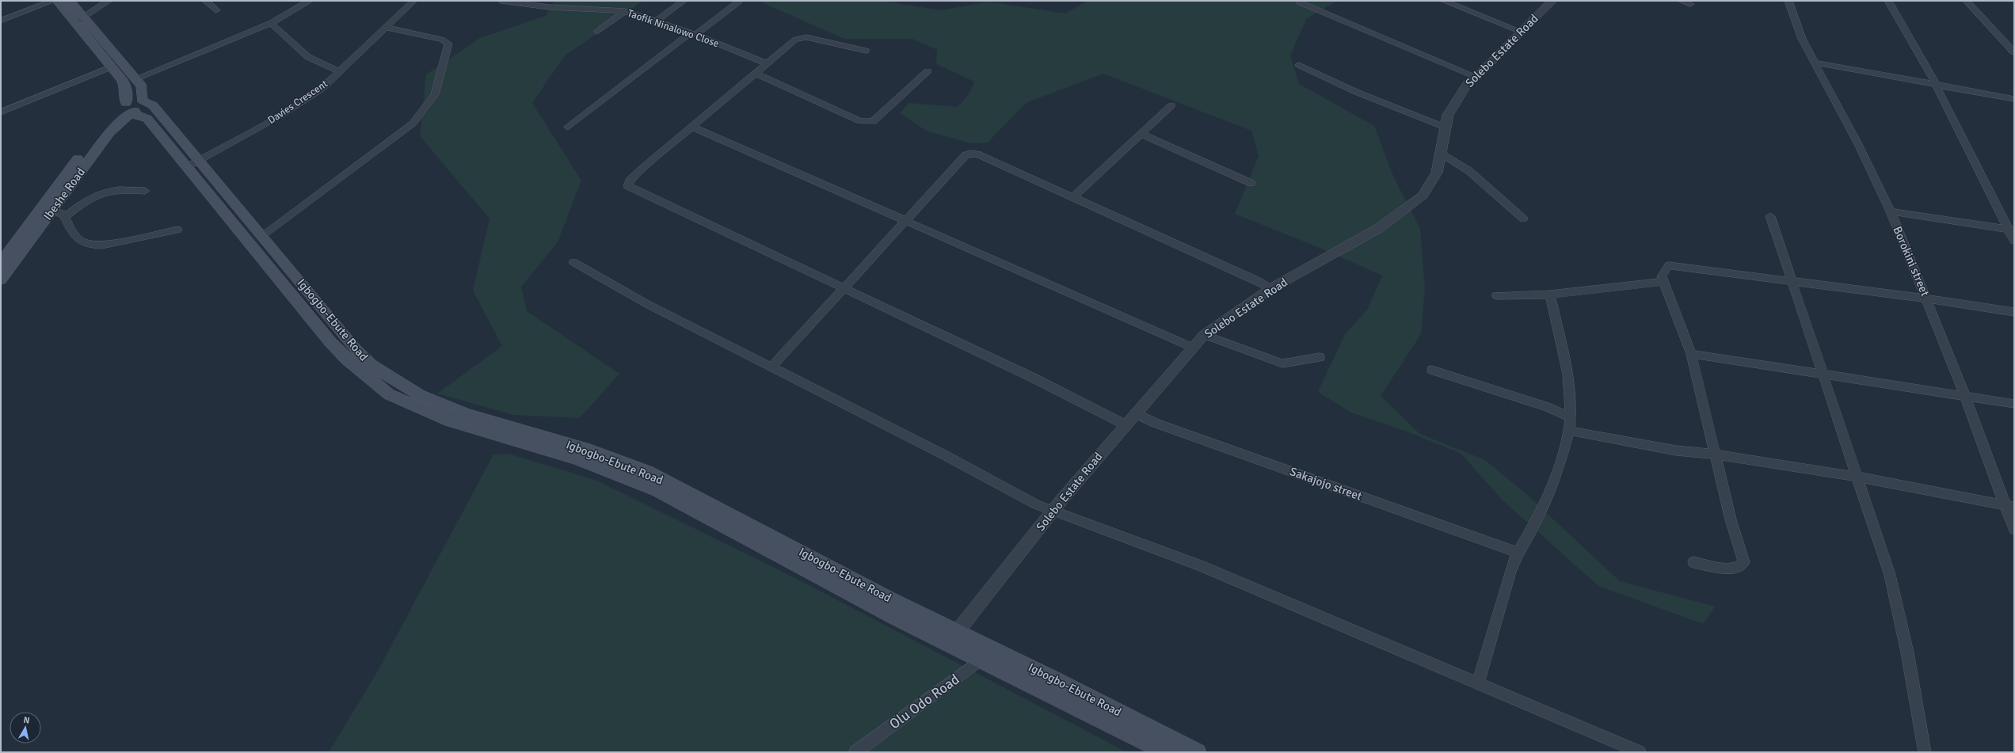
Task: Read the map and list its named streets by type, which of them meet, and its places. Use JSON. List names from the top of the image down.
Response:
{
  "streets": {
    "main road": ["Ibeshe Road", "Igbogbo-Ebute Road"],
    "street": [
      "Taofik Ninalowo Close",
      "Solebo Estate Road",
      "Davies Crescent",
      "Borokini street",
      "Sakajojo street",
      "Olu Odo Road"
    ]
  },
  "crossings": [
    ["Solebo Estate Road", "Igbogbo-Ebute Road"],
    ["Solebo Estate Road", "Sakajojo street"],
    ["Davies Crescent", "Igbogbo-Ebute Road"],
    ["Ibeshe Road", "Igbogbo-Ebute Road"],
    ["Igbogbo-Ebute Road", "Olu Odo Road"]
  ],
  "north": "top"
}
